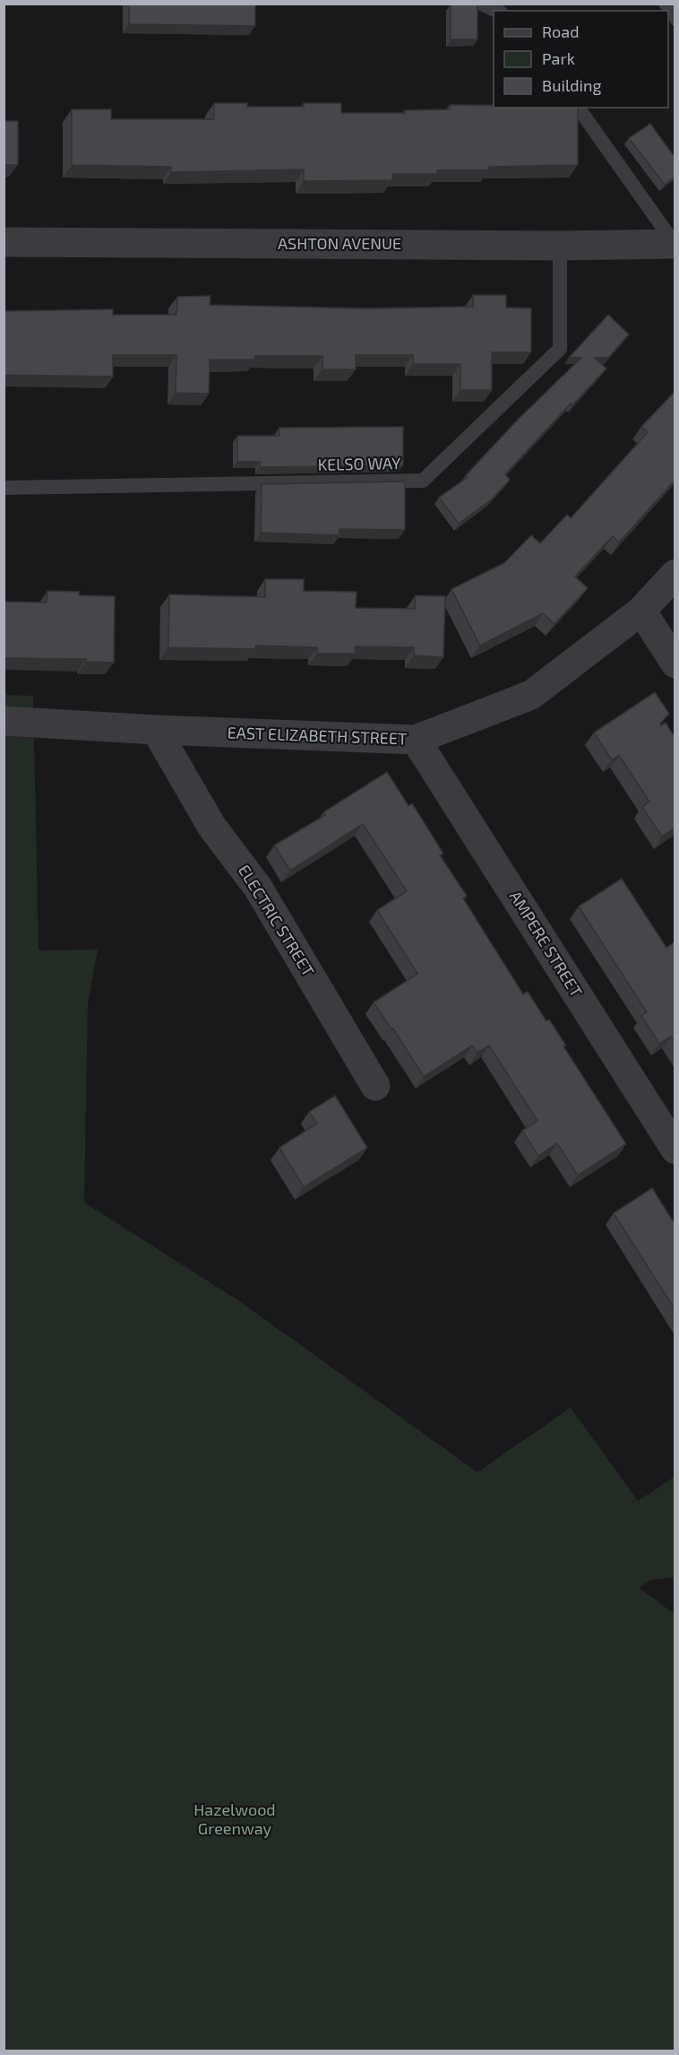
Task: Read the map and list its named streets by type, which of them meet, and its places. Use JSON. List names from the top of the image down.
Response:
{
  "streets": {
    "street": [
      "ASHTON AVENUE",
      "EAST ELIZABETH STREET",
      "ELECTRIC STREET",
      "AMPERE STREET"
    ],
    "lane": ["KELSO WAY"]
  },
  "crossings": [
    ["ASHTON AVENUE", "KELSO WAY"],
    ["EAST ELIZABETH STREET", "ELECTRIC STREET"],
    ["EAST ELIZABETH STREET", "AMPERE STREET"]
  ],
  "parks": ["Hazelwood Greenway"],
  "legend": ["Road", "Park", "Building"]
}
